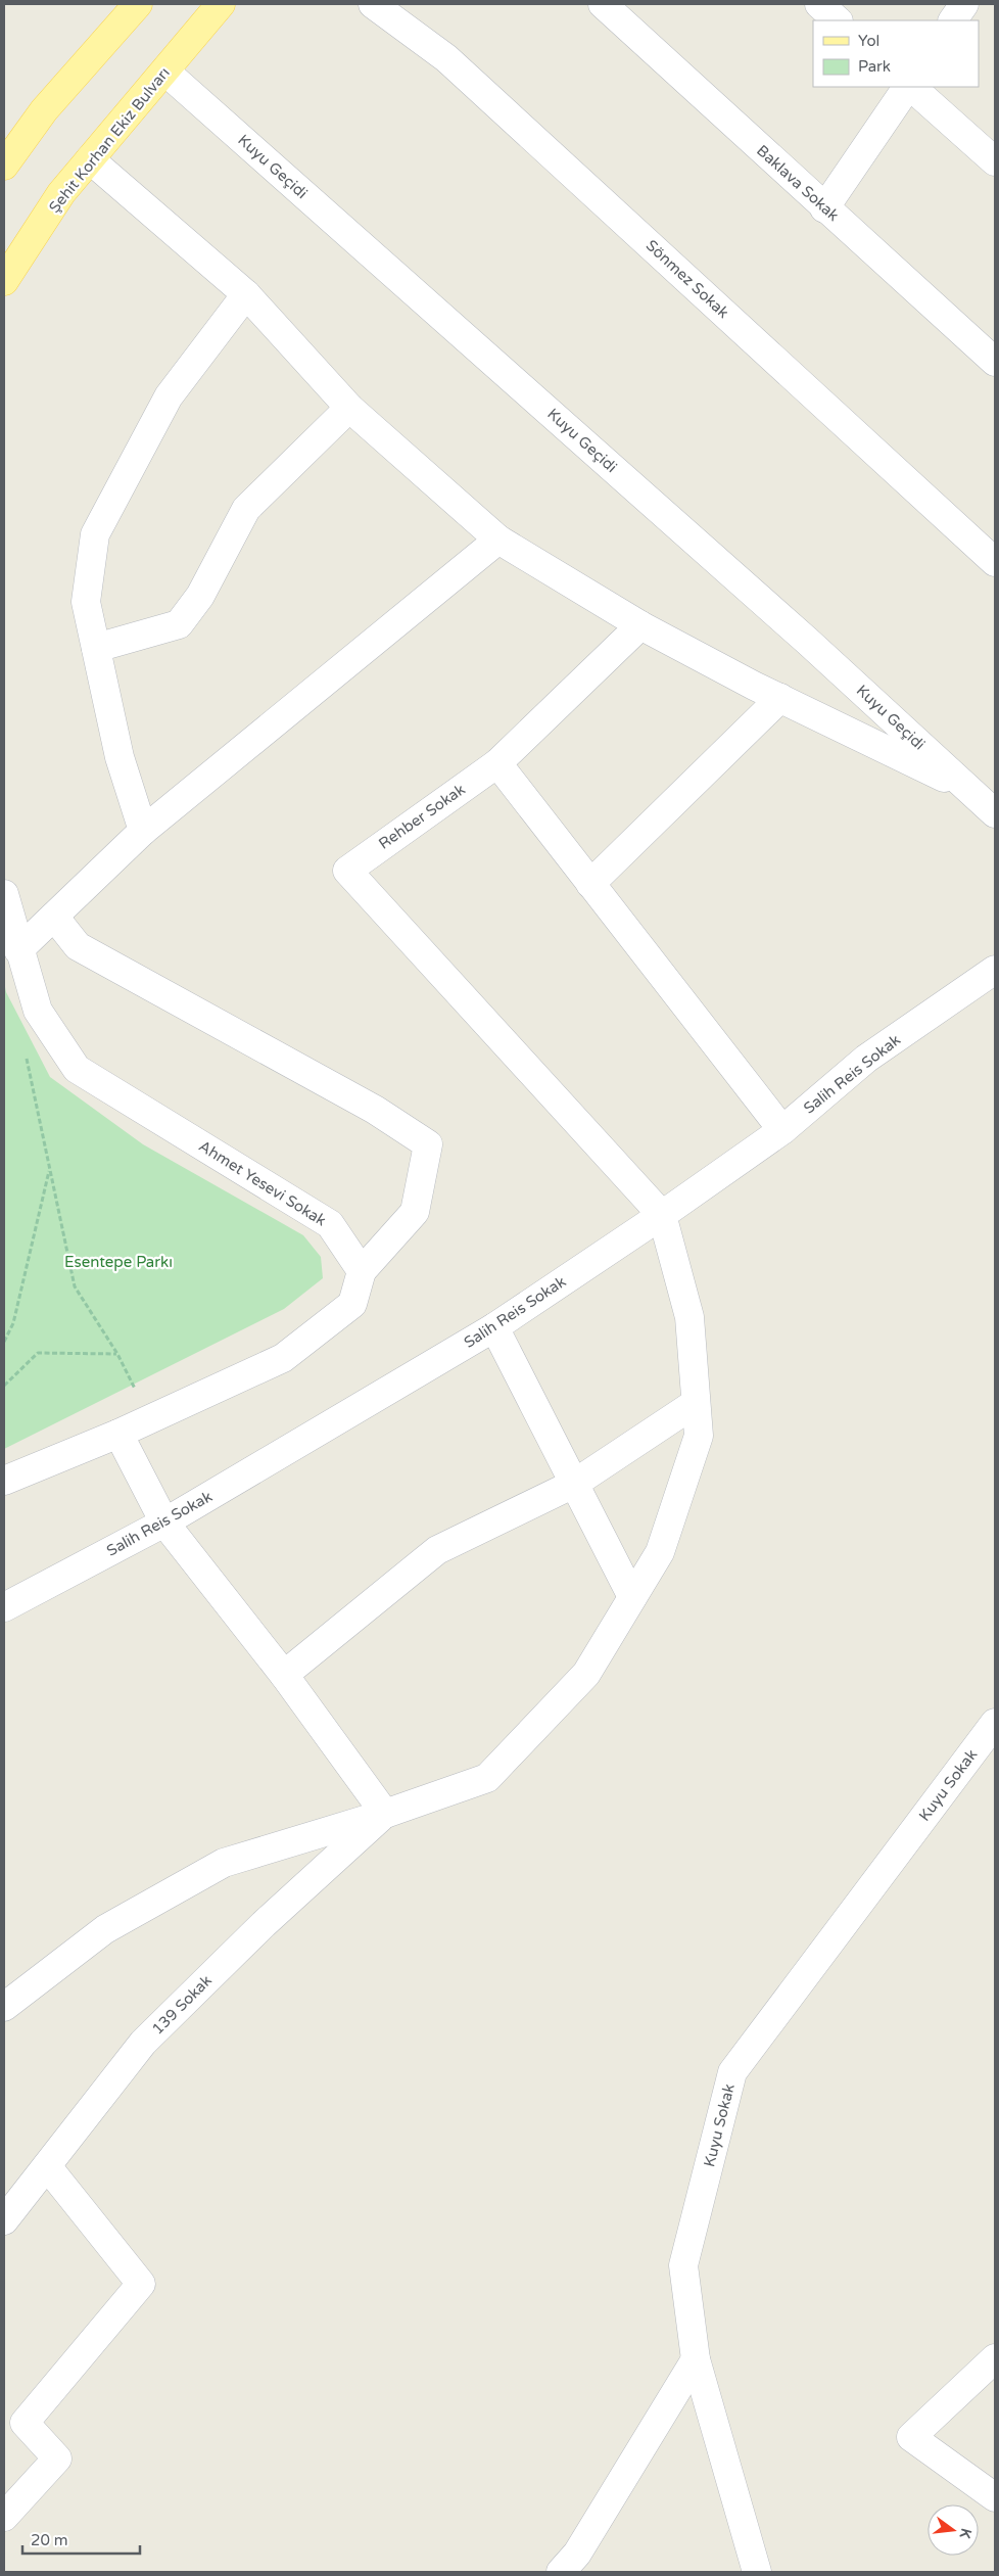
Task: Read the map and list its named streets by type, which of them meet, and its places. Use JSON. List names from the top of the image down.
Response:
{
  "streets": {
    "main road": ["Şehit Korhan Ekiz Bulvarı"],
    "street": [
      "Kuyu Geçidi",
      "Baklava Sokak",
      "Sönmez Sokak",
      "Rehber Sokak",
      "Salih Reis Sokak",
      "Ahmet Yesevi Sokak",
      "Kuyu Sokak",
      "139 Sokak"
    ]
  },
  "crossings": [
    ["Şehit Korhan Ekiz Bulvarı", "Kuyu Geçidi"],
    ["Rehber Sokak", "Salih Reis Sokak"]
  ],
  "parks": ["Esentepe Parkı"],
  "legend": ["Yol", "Park"],
  "scale_bar": "20 m",
  "north": "right"
}
